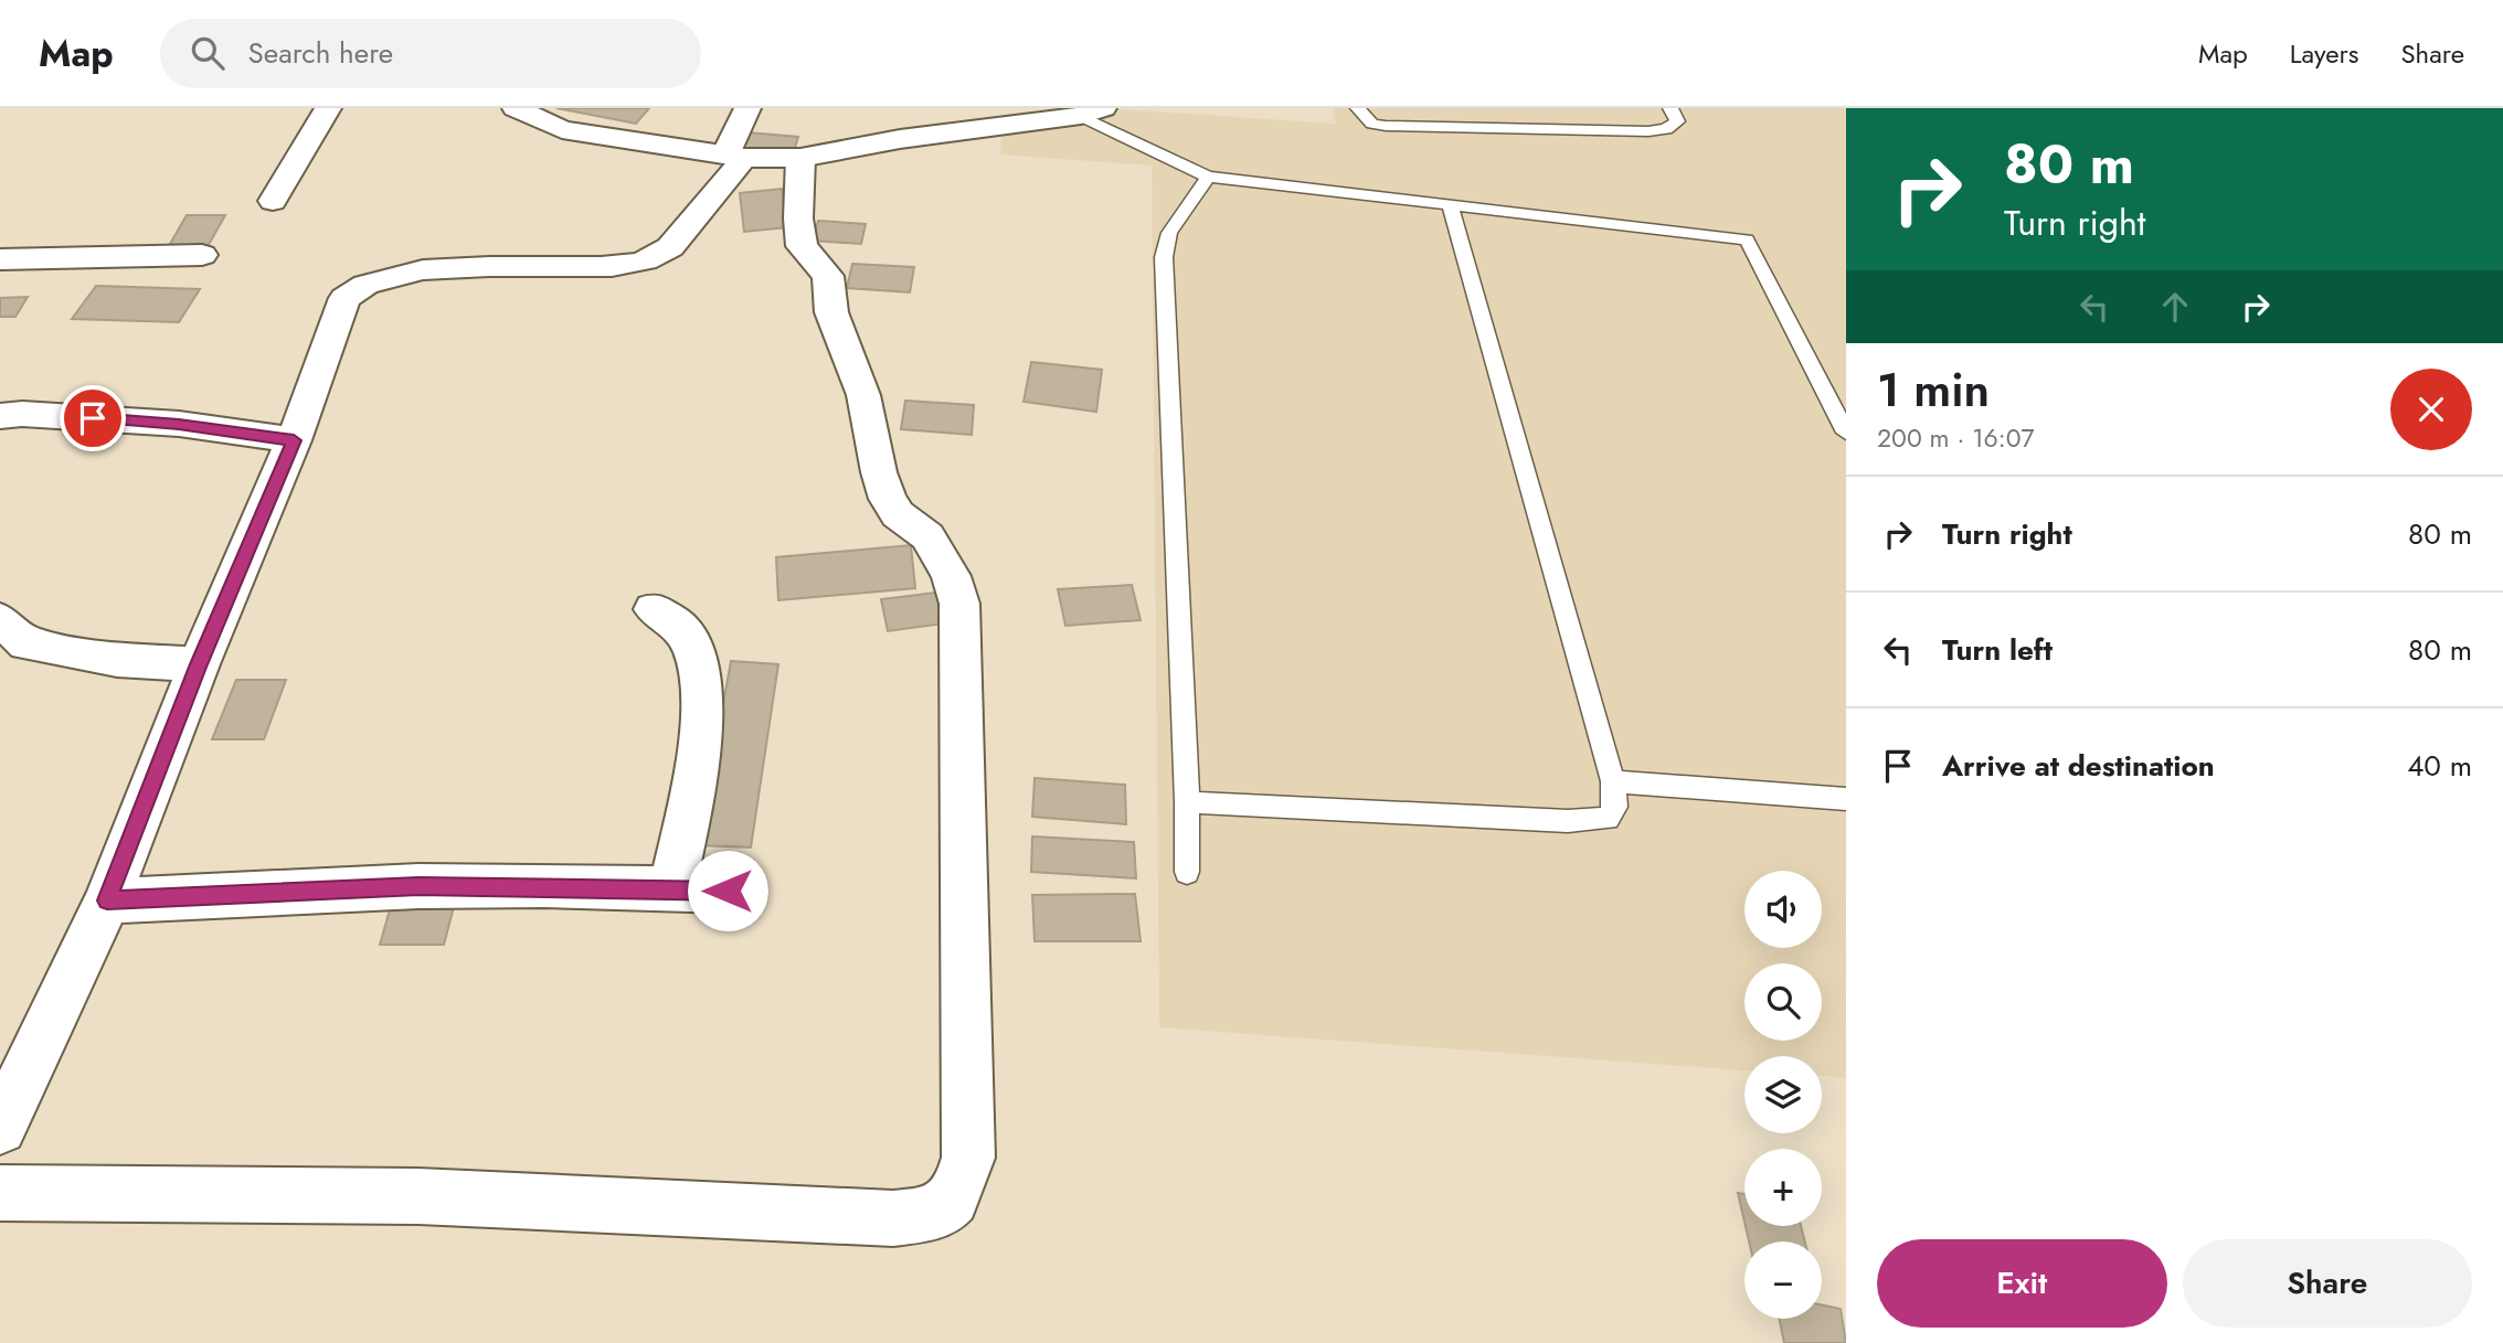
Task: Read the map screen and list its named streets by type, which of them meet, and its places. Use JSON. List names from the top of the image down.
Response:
{
  "page": {
    "header": "Map",
    "search": "Search here",
    "nav": ["Map", "Layers", "Share"],
    "turn": ["80 m", "Turn right"],
    "heading": ["1 min", "200 m · 16:07"],
    "list": [
      {
        "name": "Turn right",
        "value": "80 m"
      },
      {
        "name": "Turn left",
        "value": "80 m"
      },
      {
        "name": "Arrive at destination",
        "value": "40 m"
      }
    ],
    "map_buttons": ["+", "−"],
    "buttons": ["Exit", "Share"]
  }
}
